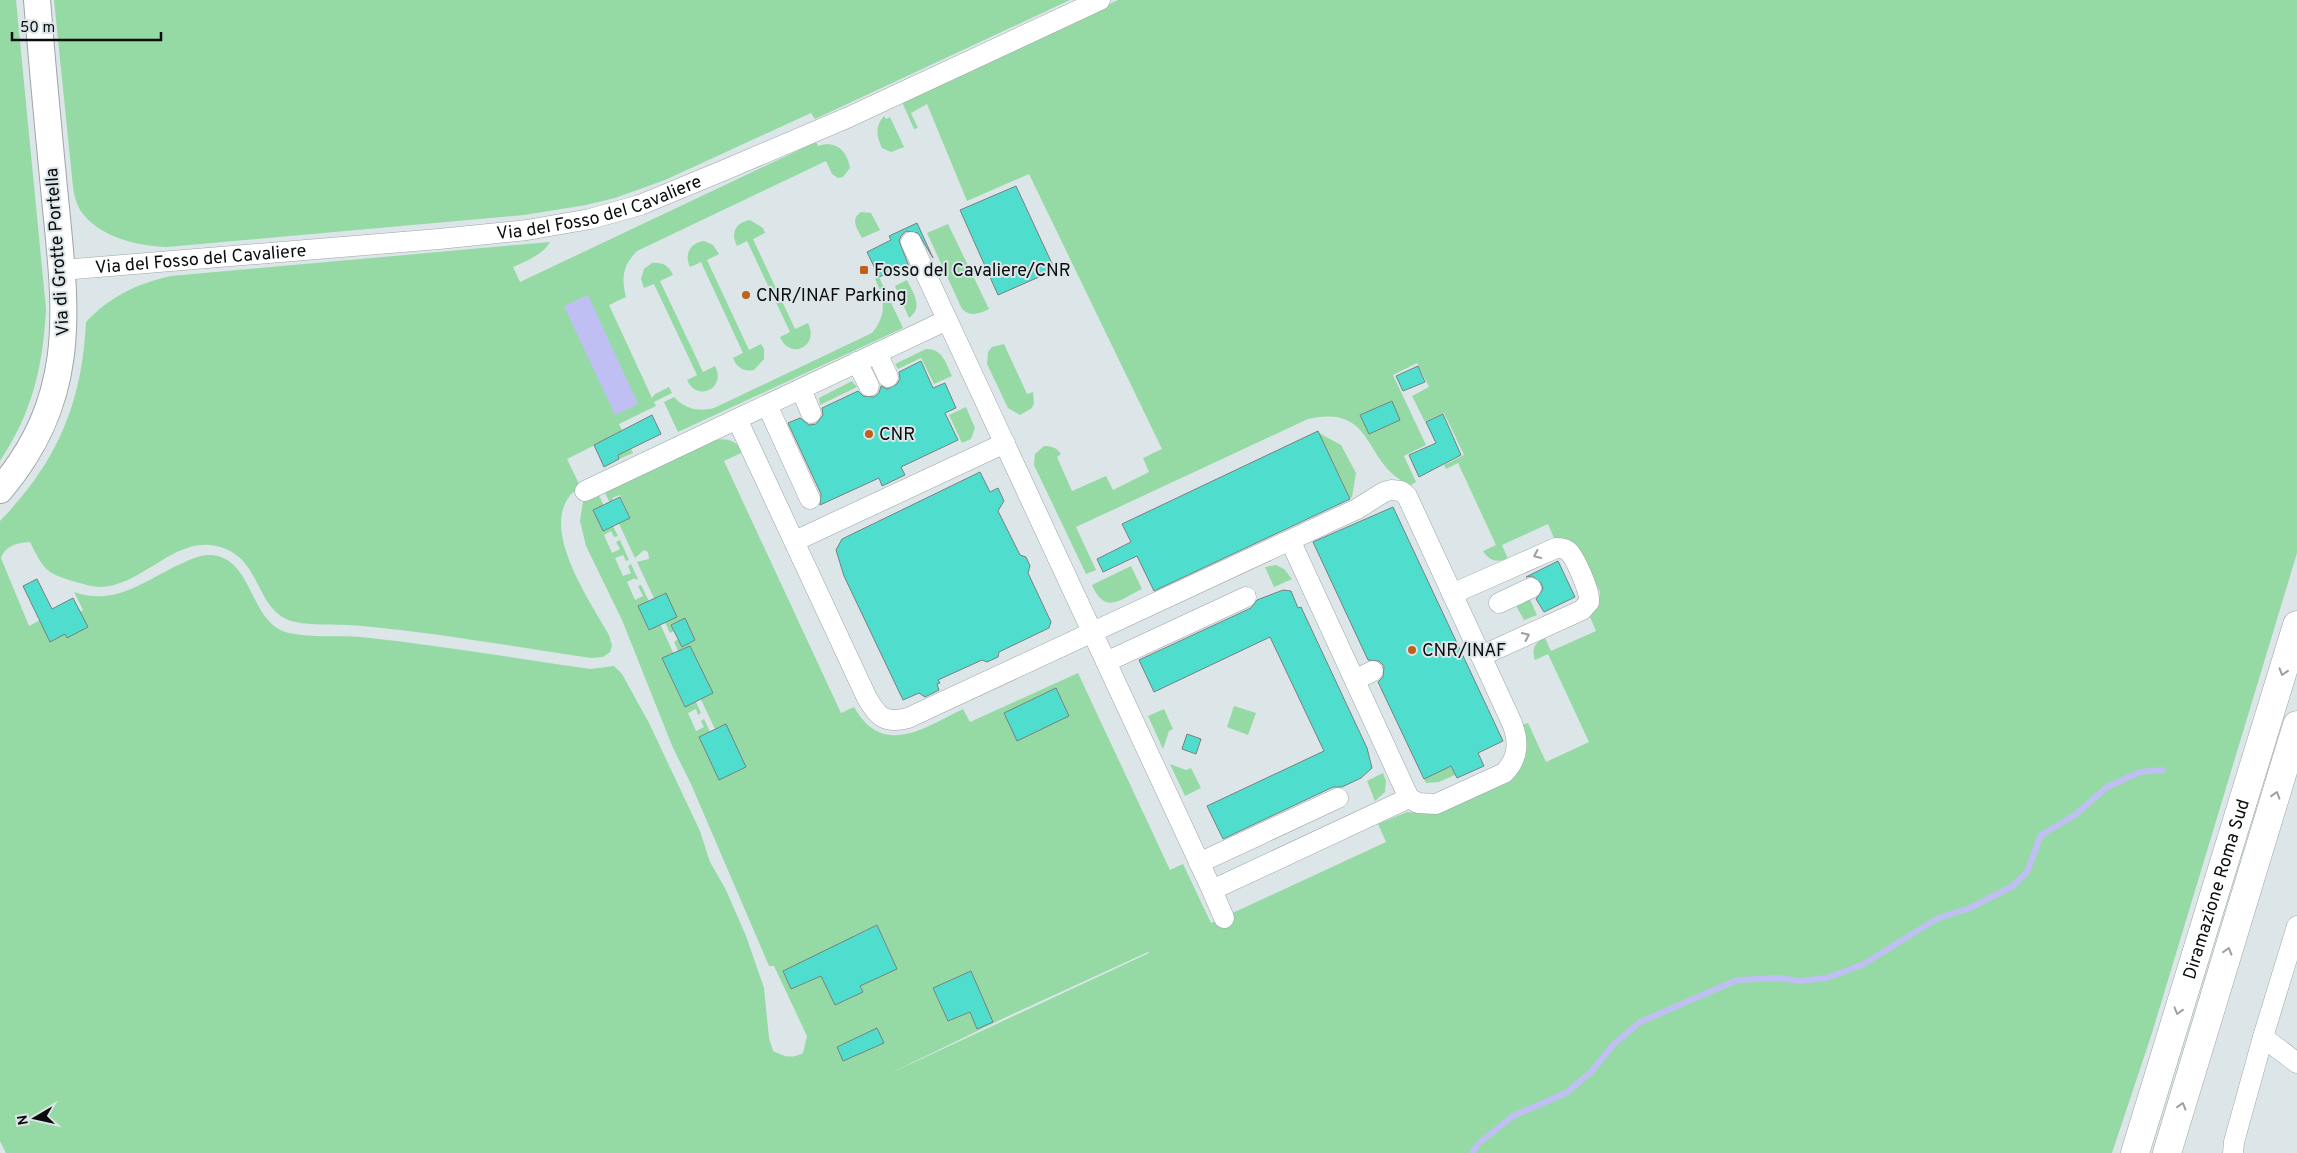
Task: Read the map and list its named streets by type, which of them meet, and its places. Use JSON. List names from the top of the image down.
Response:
{
  "streets": {
    "highway": ["Diramazione Roma Sud"],
    "main road": ["Via di Grotte Portella"],
    "street": ["Via del Fosso del Cavaliere"]
  },
  "crossings": [
    ["Via del Fosso del Cavaliere", "Via di Grotte Portella"]
  ],
  "places": {
    "transit": ["Fosso del Cavaliere/CNR"],
    "other": ["CNR/INAF Parking", "CNR", "CNR/INAF"]
  },
  "scale_bar": "50 m",
  "north": "left"
}
